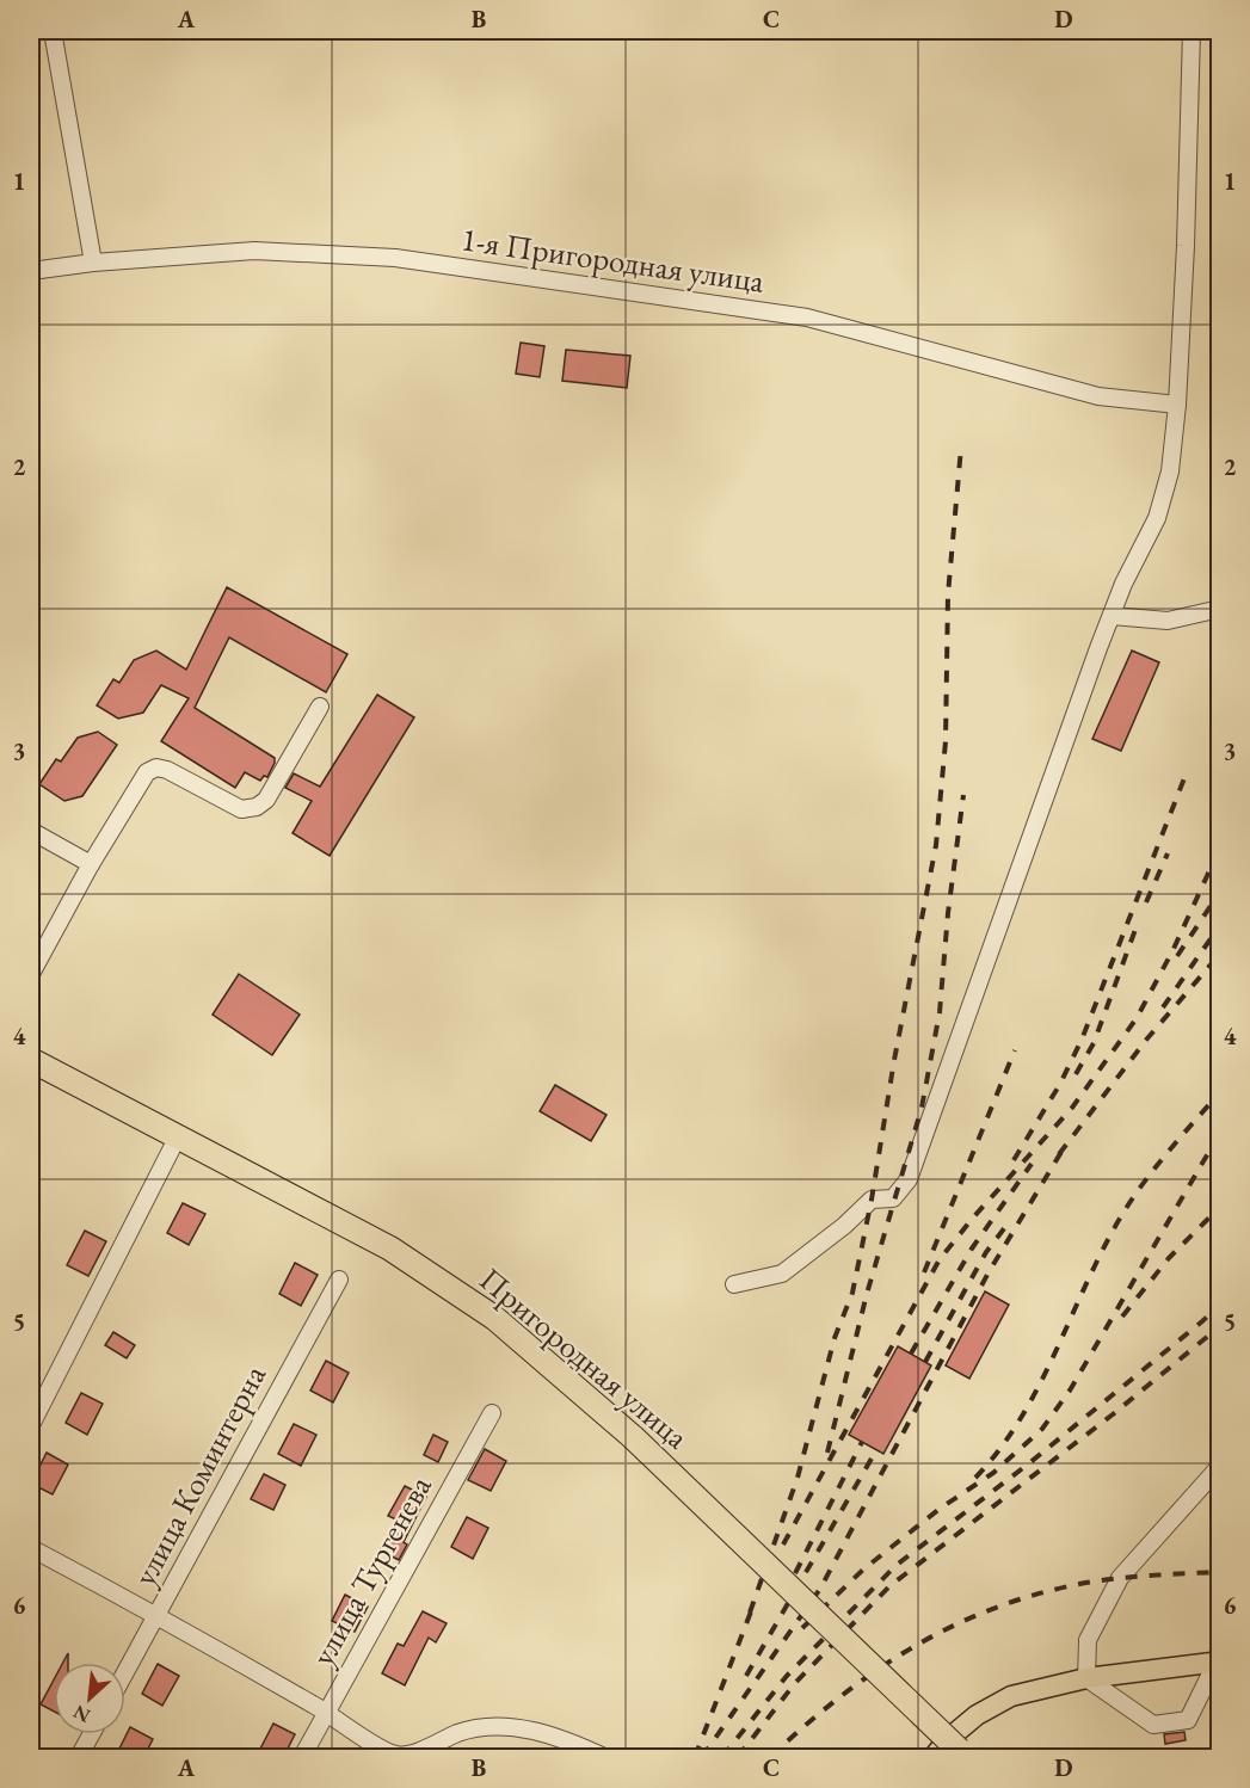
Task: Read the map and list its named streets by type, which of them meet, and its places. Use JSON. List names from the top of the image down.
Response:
{
  "streets": {
    "highway": ["Пригородная улица"],
    "street": ["1-я Пригородная улица", "улица Коминтерна", "улица Тургенева"]
  },
  "north": "bottom left",
  "grid": {
    "columns": [
      "A",
      "B",
      "C",
      "D"
    ],
    "rows": [
      "1",
      "2",
      "3",
      "4",
      "5",
      "6"
    ]
  }
}
